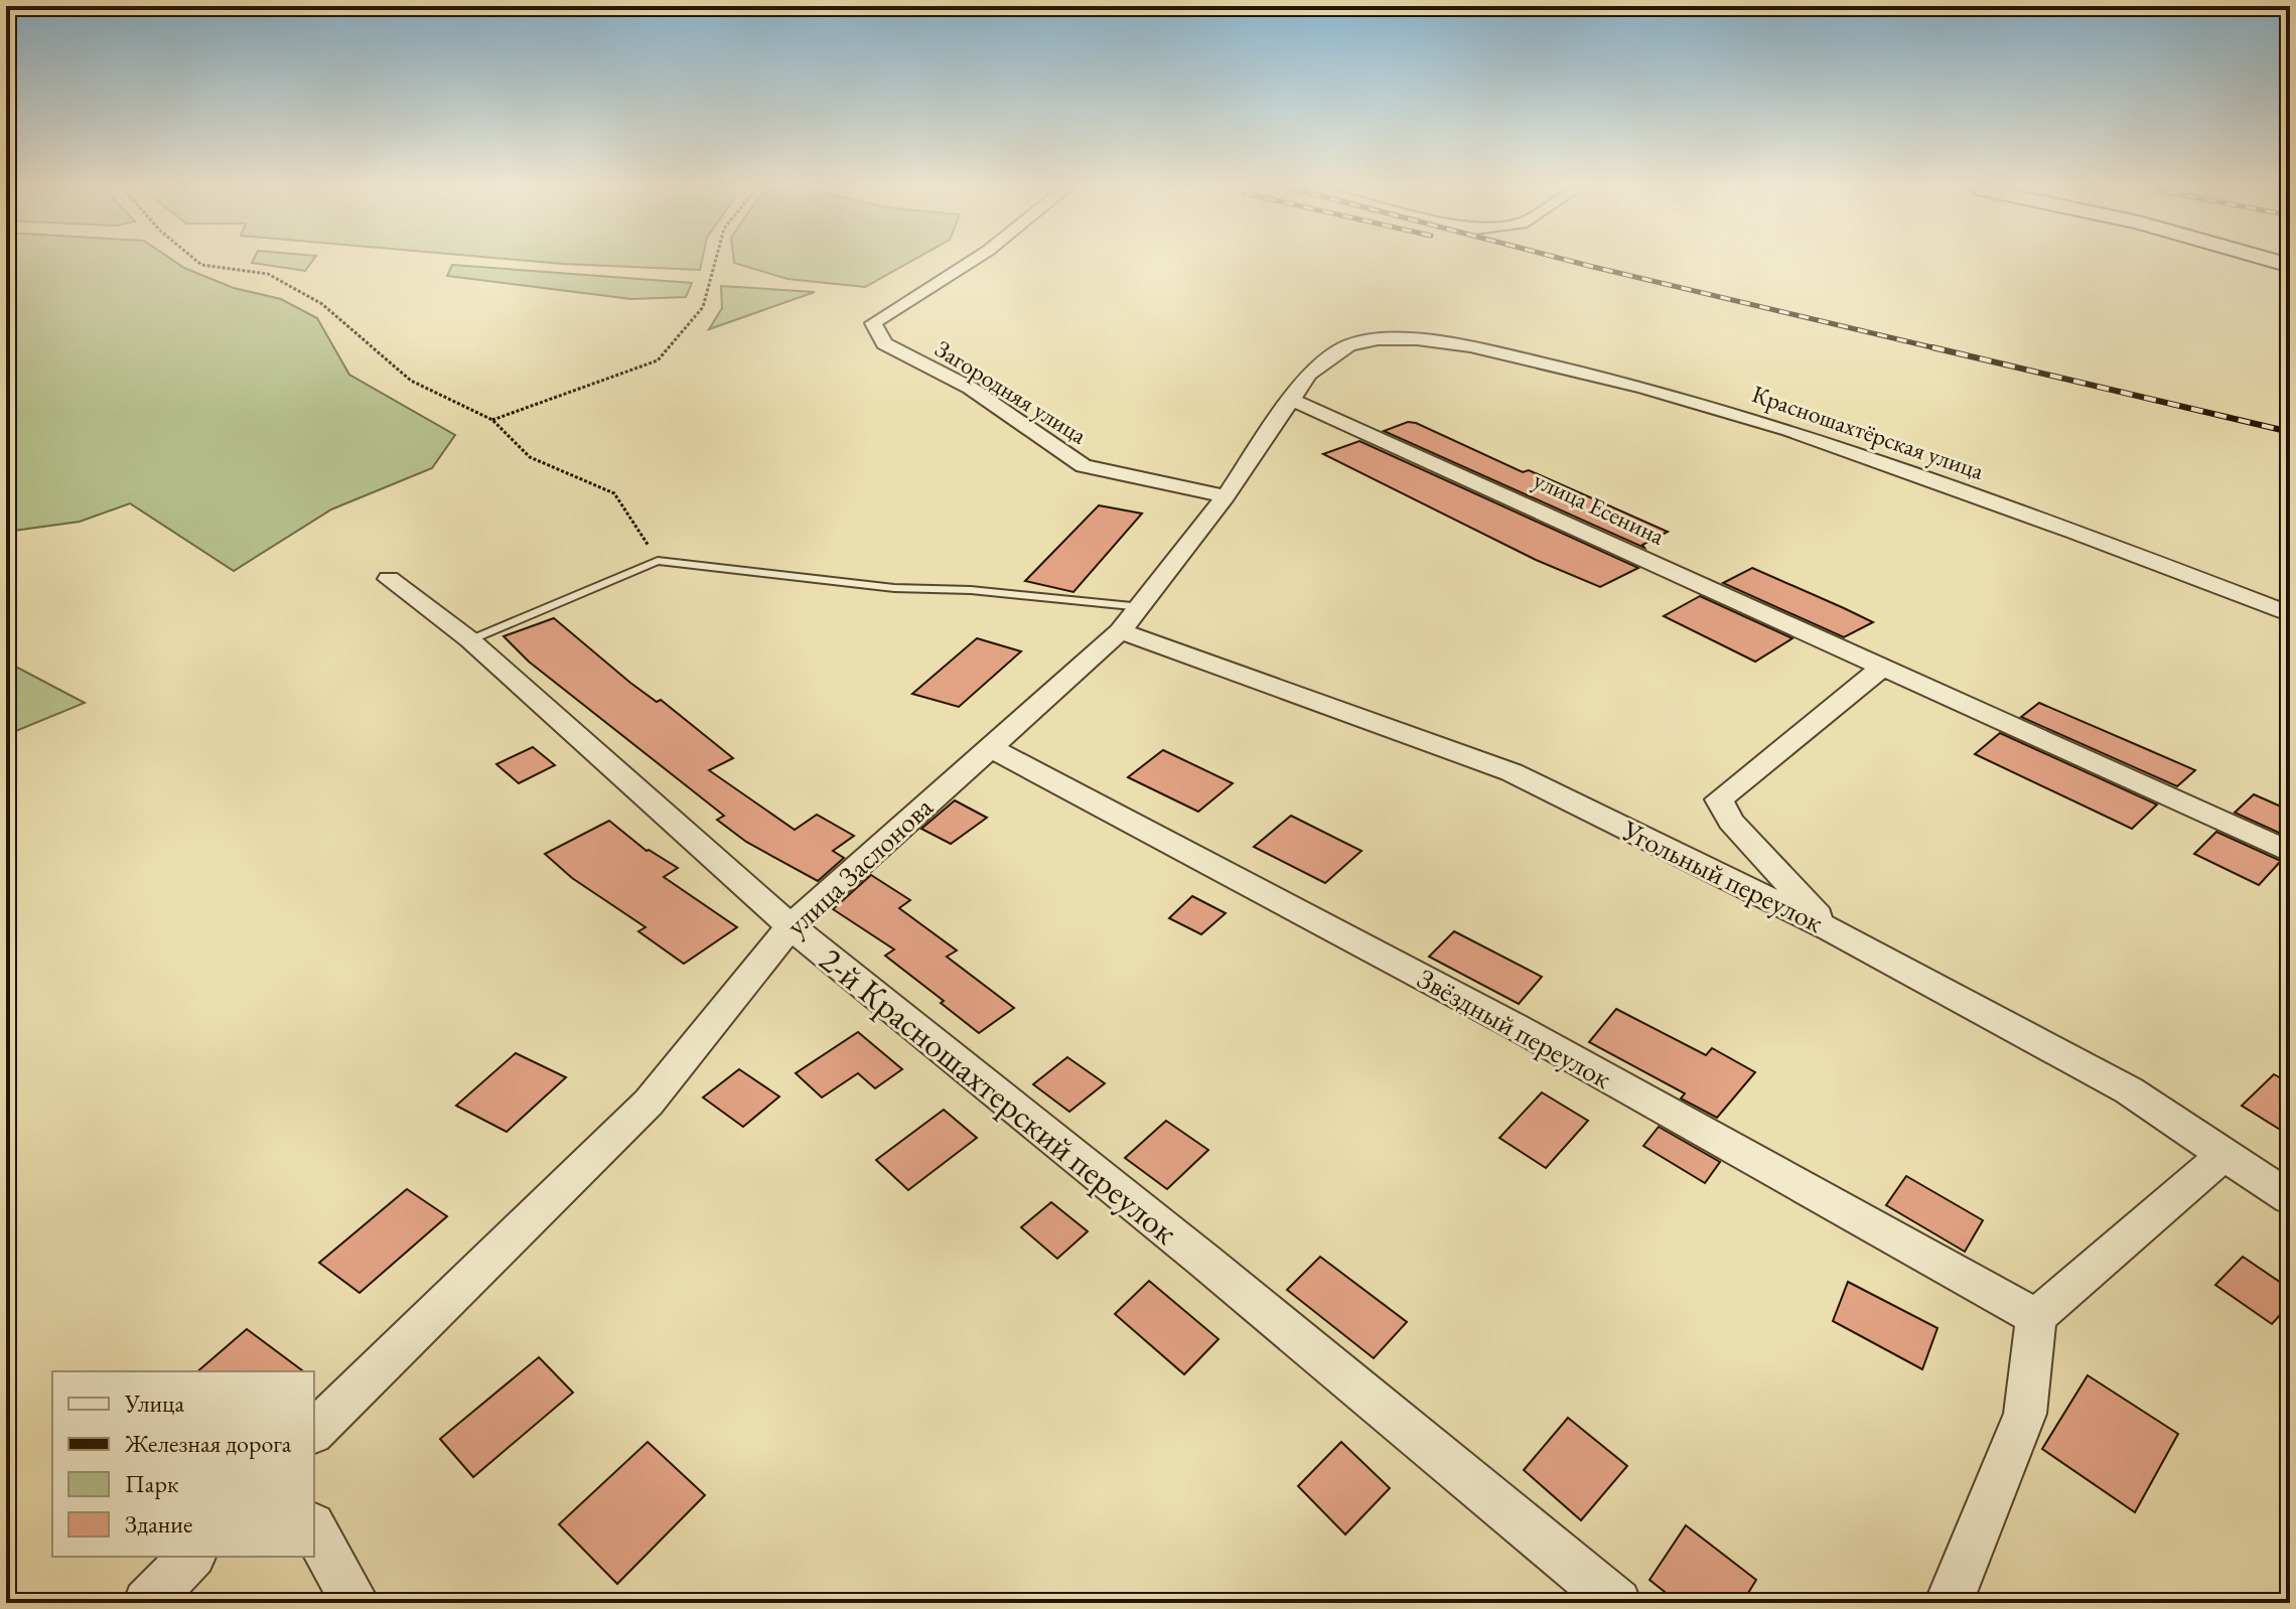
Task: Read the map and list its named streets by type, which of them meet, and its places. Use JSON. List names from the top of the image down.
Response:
{
  "streets": {
    "street": [
      "Загородняя улица",
      "Красношахтёрская улица",
      "улица Есенина",
      "улица Заслонова",
      "Угольный переулок",
      "Звёздный переулок",
      "2-й Красношахтерский переулок"
    ]
  },
  "crossings": [
    ["Загородняя улица", "улица Заслонова"],
    ["Красношахтёрская улица", "улица Заслонова"],
    ["улица Есенина", "улица Заслонова"],
    ["улица Заслонова", "Угольный переулок"],
    ["улица Заслонова", "Звёздный переулок"],
    ["улица Заслонова", "2-й Красношахтерский переулок"]
  ],
  "legend": [
    "Улица",
    "Железная дорога",
    "Парк",
    "Здание"
  ]
}
